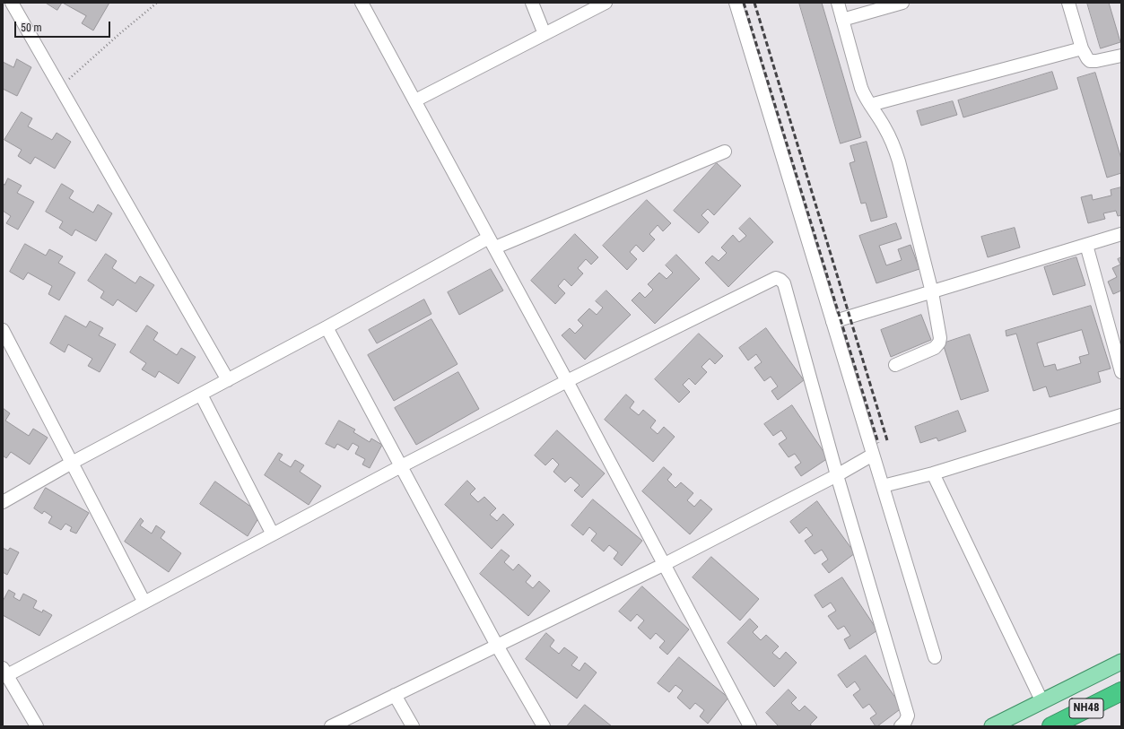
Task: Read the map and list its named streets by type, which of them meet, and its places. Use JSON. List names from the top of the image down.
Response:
{
  "streets": {
    "highway": ["NH48"]
  },
  "scale_bar": "50 m"
}
